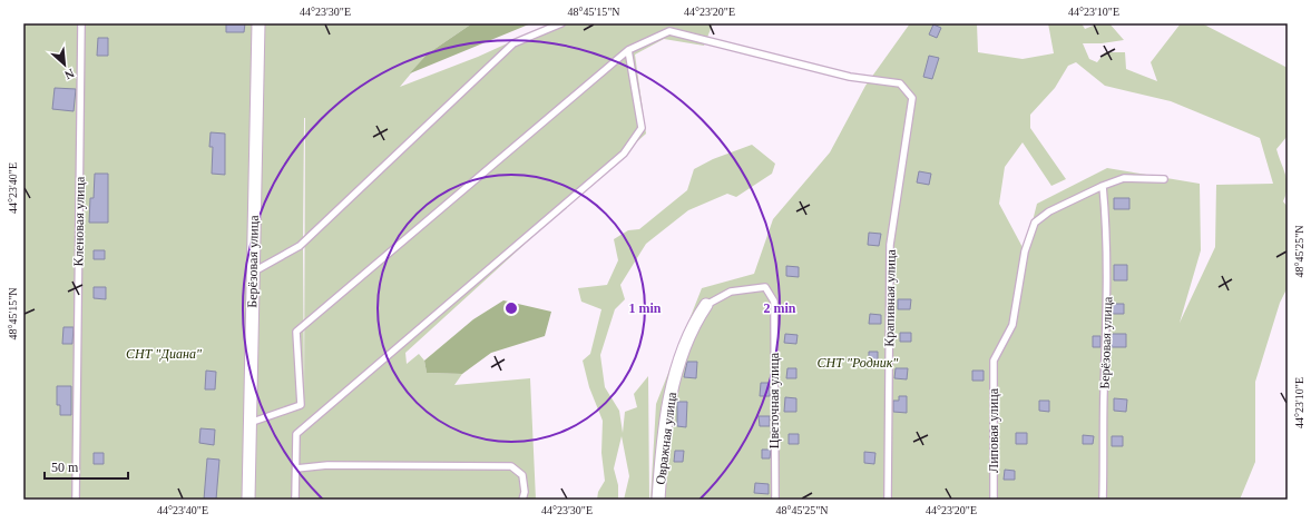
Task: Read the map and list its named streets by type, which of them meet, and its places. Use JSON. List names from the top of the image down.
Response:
{
  "streets": {
    "street": ["Берёзовая улица", "Овражная улица"],
    "lane": [
      "Кленовая улица",
      "Крапивная улица",
      "Цветочная улица",
      "Липовая улица"
    ]
  },
  "crossings": [
    ["Берёзовая улица", "Липовая улица"],
    ["Цветочная улица", "Овражная улица"]
  ],
  "parks": ["СНТ \"Диана\"", "СНТ \"Родник\""],
  "scale_bar": "50 m",
  "north": "bottom right",
  "coordinates": [
    "44°23'30\"E",
    "48°45'15\"N",
    "44°23'20\"E",
    "44°23'10\"E",
    "44°23'40\"E",
    "48°45'25\"N"
  ],
  "rings": ["1 min", "2 min"]
}
